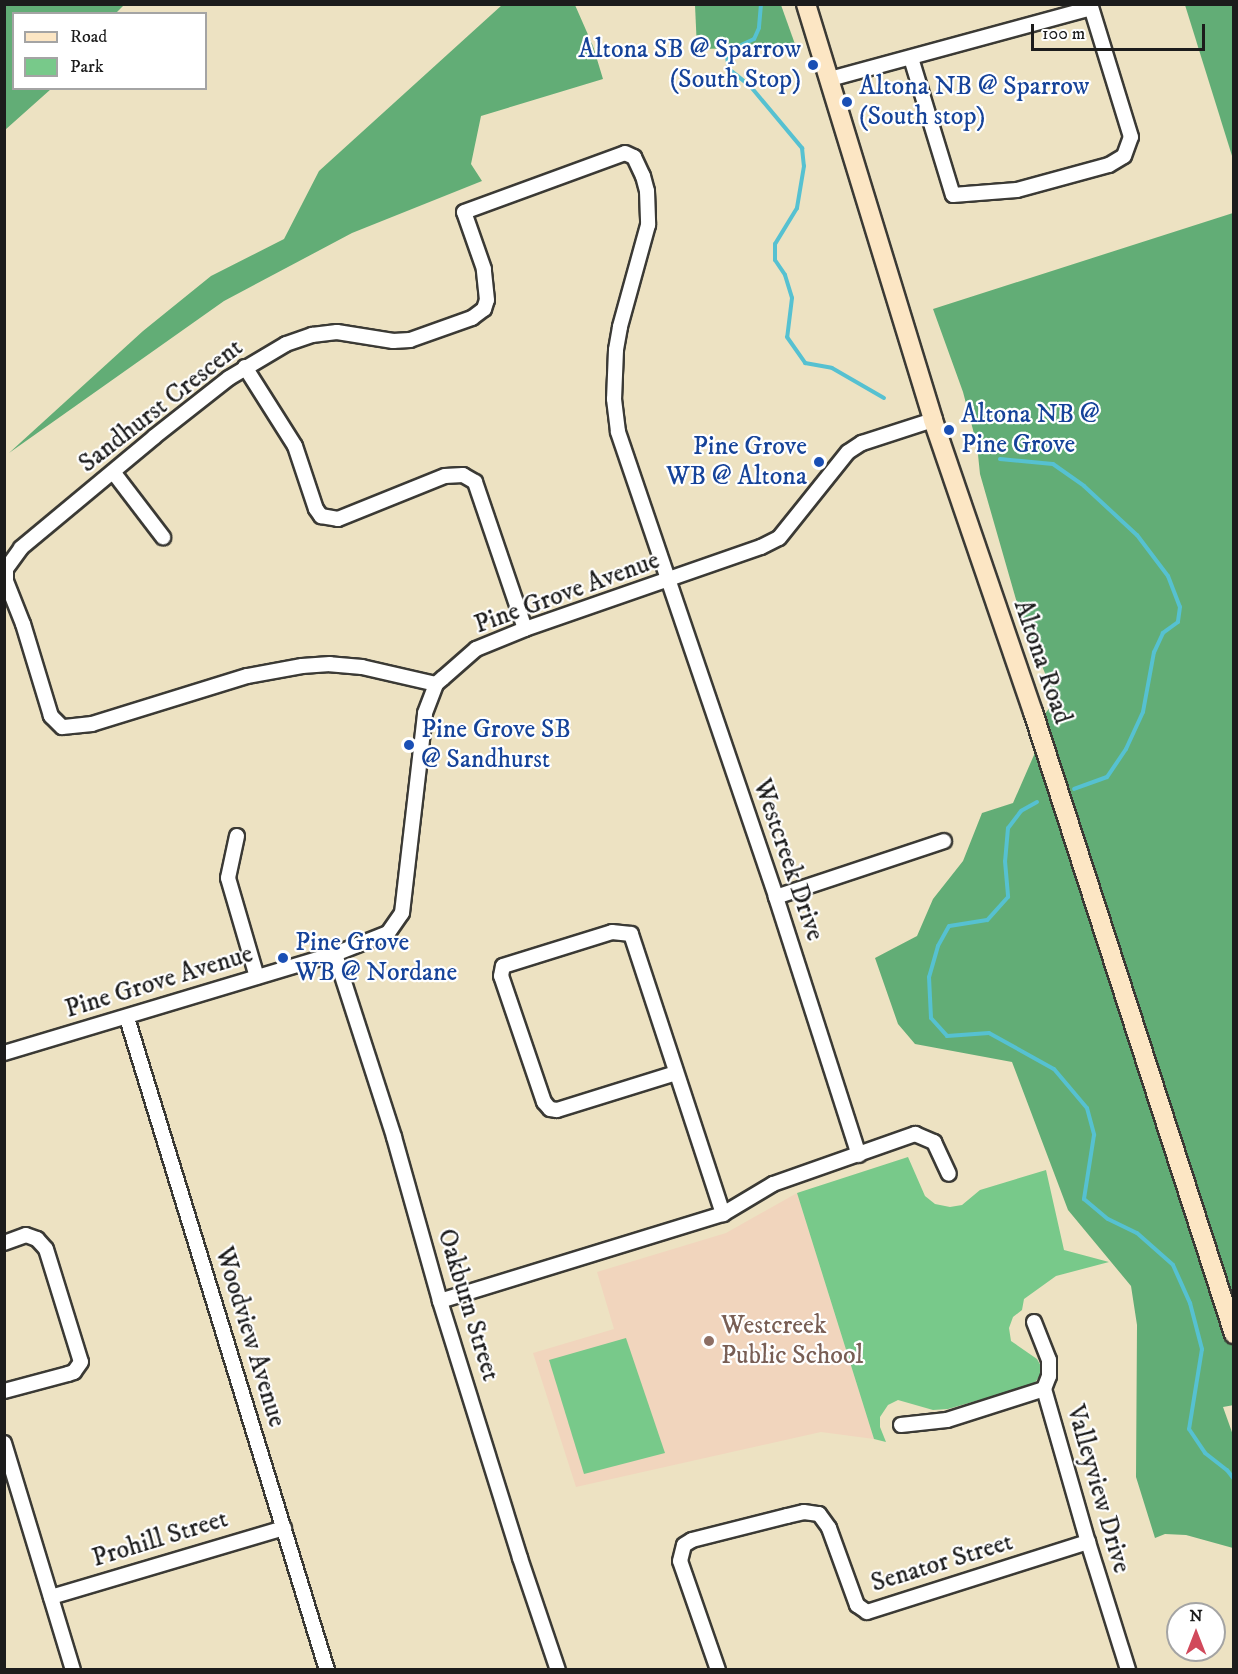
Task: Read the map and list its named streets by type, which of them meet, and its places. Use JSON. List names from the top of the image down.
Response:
{
  "streets": {
    "main road": ["Altona Road"],
    "street": [
      "Sandhurst Crescent",
      "Pine Grove Avenue",
      "Westcreek Drive",
      "Oakburn Street",
      "Woodview Avenue",
      "Valleyview Drive",
      "Prohill Street",
      "Senator Street"
    ]
  },
  "crossings": [
    ["Sandhurst Crescent", "Pine Grove Avenue"],
    ["Sandhurst Crescent", "Westcreek Drive"],
    ["Pine Grove Avenue", "Altona Road"],
    ["Pine Grove Avenue", "Westcreek Drive"],
    ["Pine Grove Avenue", "Oakburn Street"],
    ["Pine Grove Avenue", "Woodview Avenue"],
    ["Woodview Avenue", "Prohill Street"],
    ["Valleyview Drive", "Senator Street"]
  ],
  "places": [
    "Altona SB @ Sparrow (South Stop)",
    "Altona NB @ Sparrow (South stop)",
    "Altona NB @ Pine Grove",
    "Pine Grove WB @ Altona",
    "Pine Grove SB @ Sandhurst",
    "Pine Grove WB @ Nordane",
    "Westcreek Public School"
  ],
  "legend": ["Road", "Park"],
  "scale_bar": "100 m",
  "north": "top"
}
